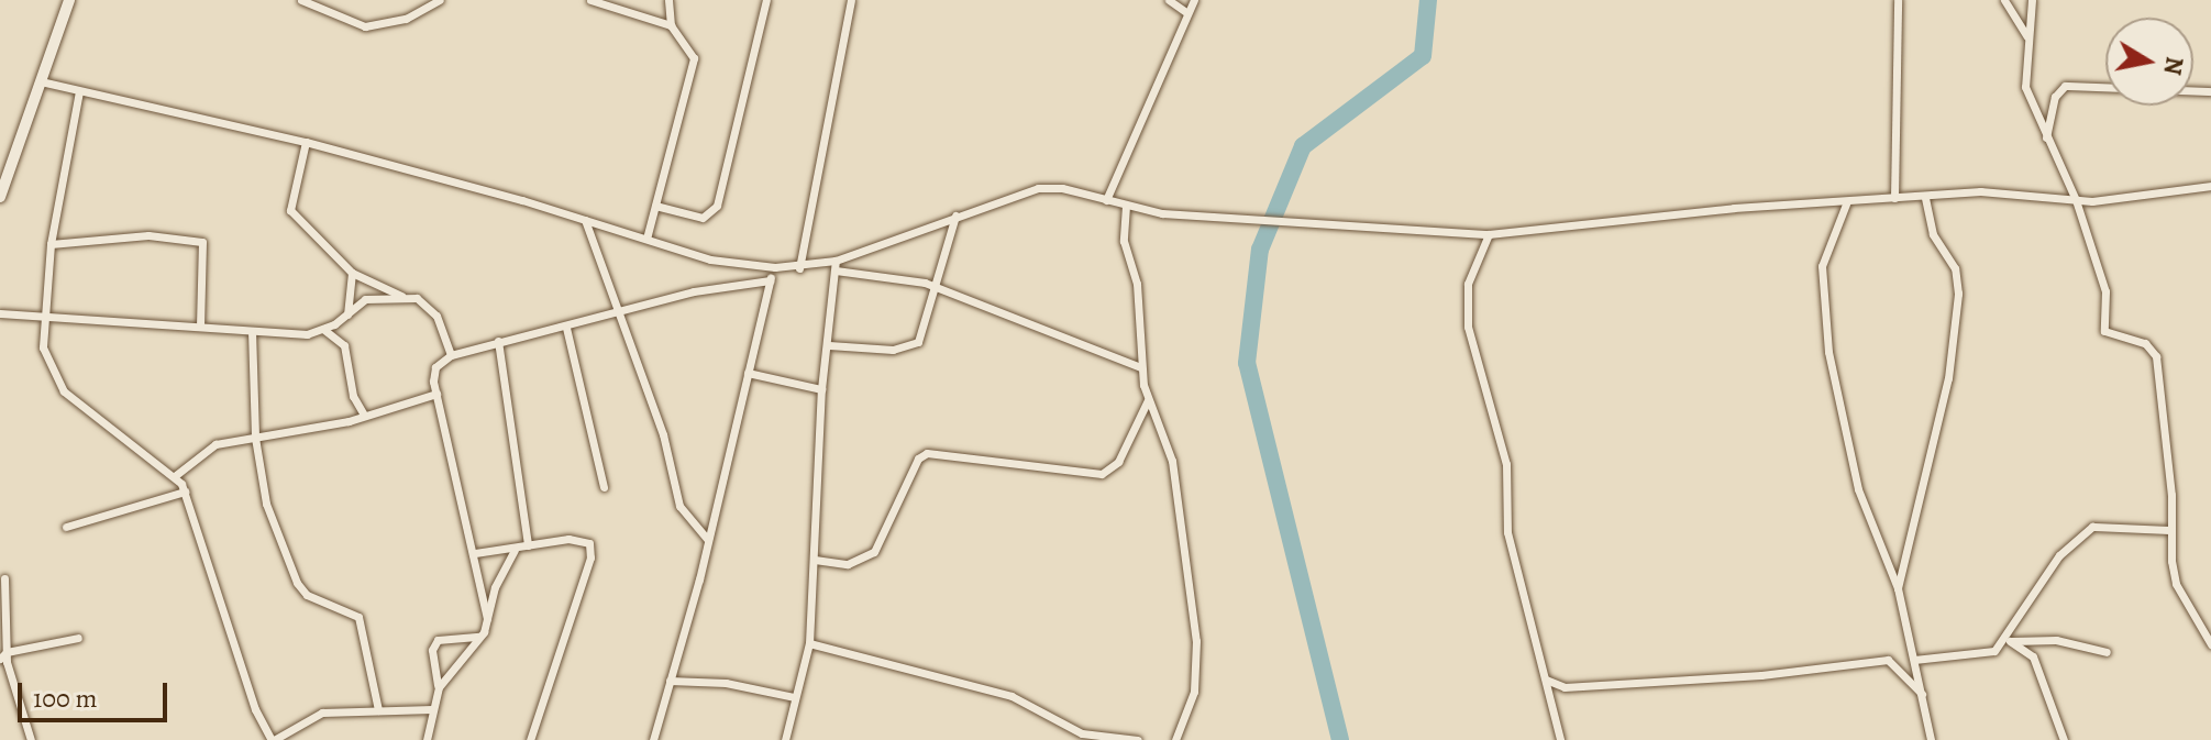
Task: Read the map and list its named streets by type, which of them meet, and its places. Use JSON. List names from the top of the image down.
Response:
{
  "scale_bar": "100 m",
  "north": "right"
}
